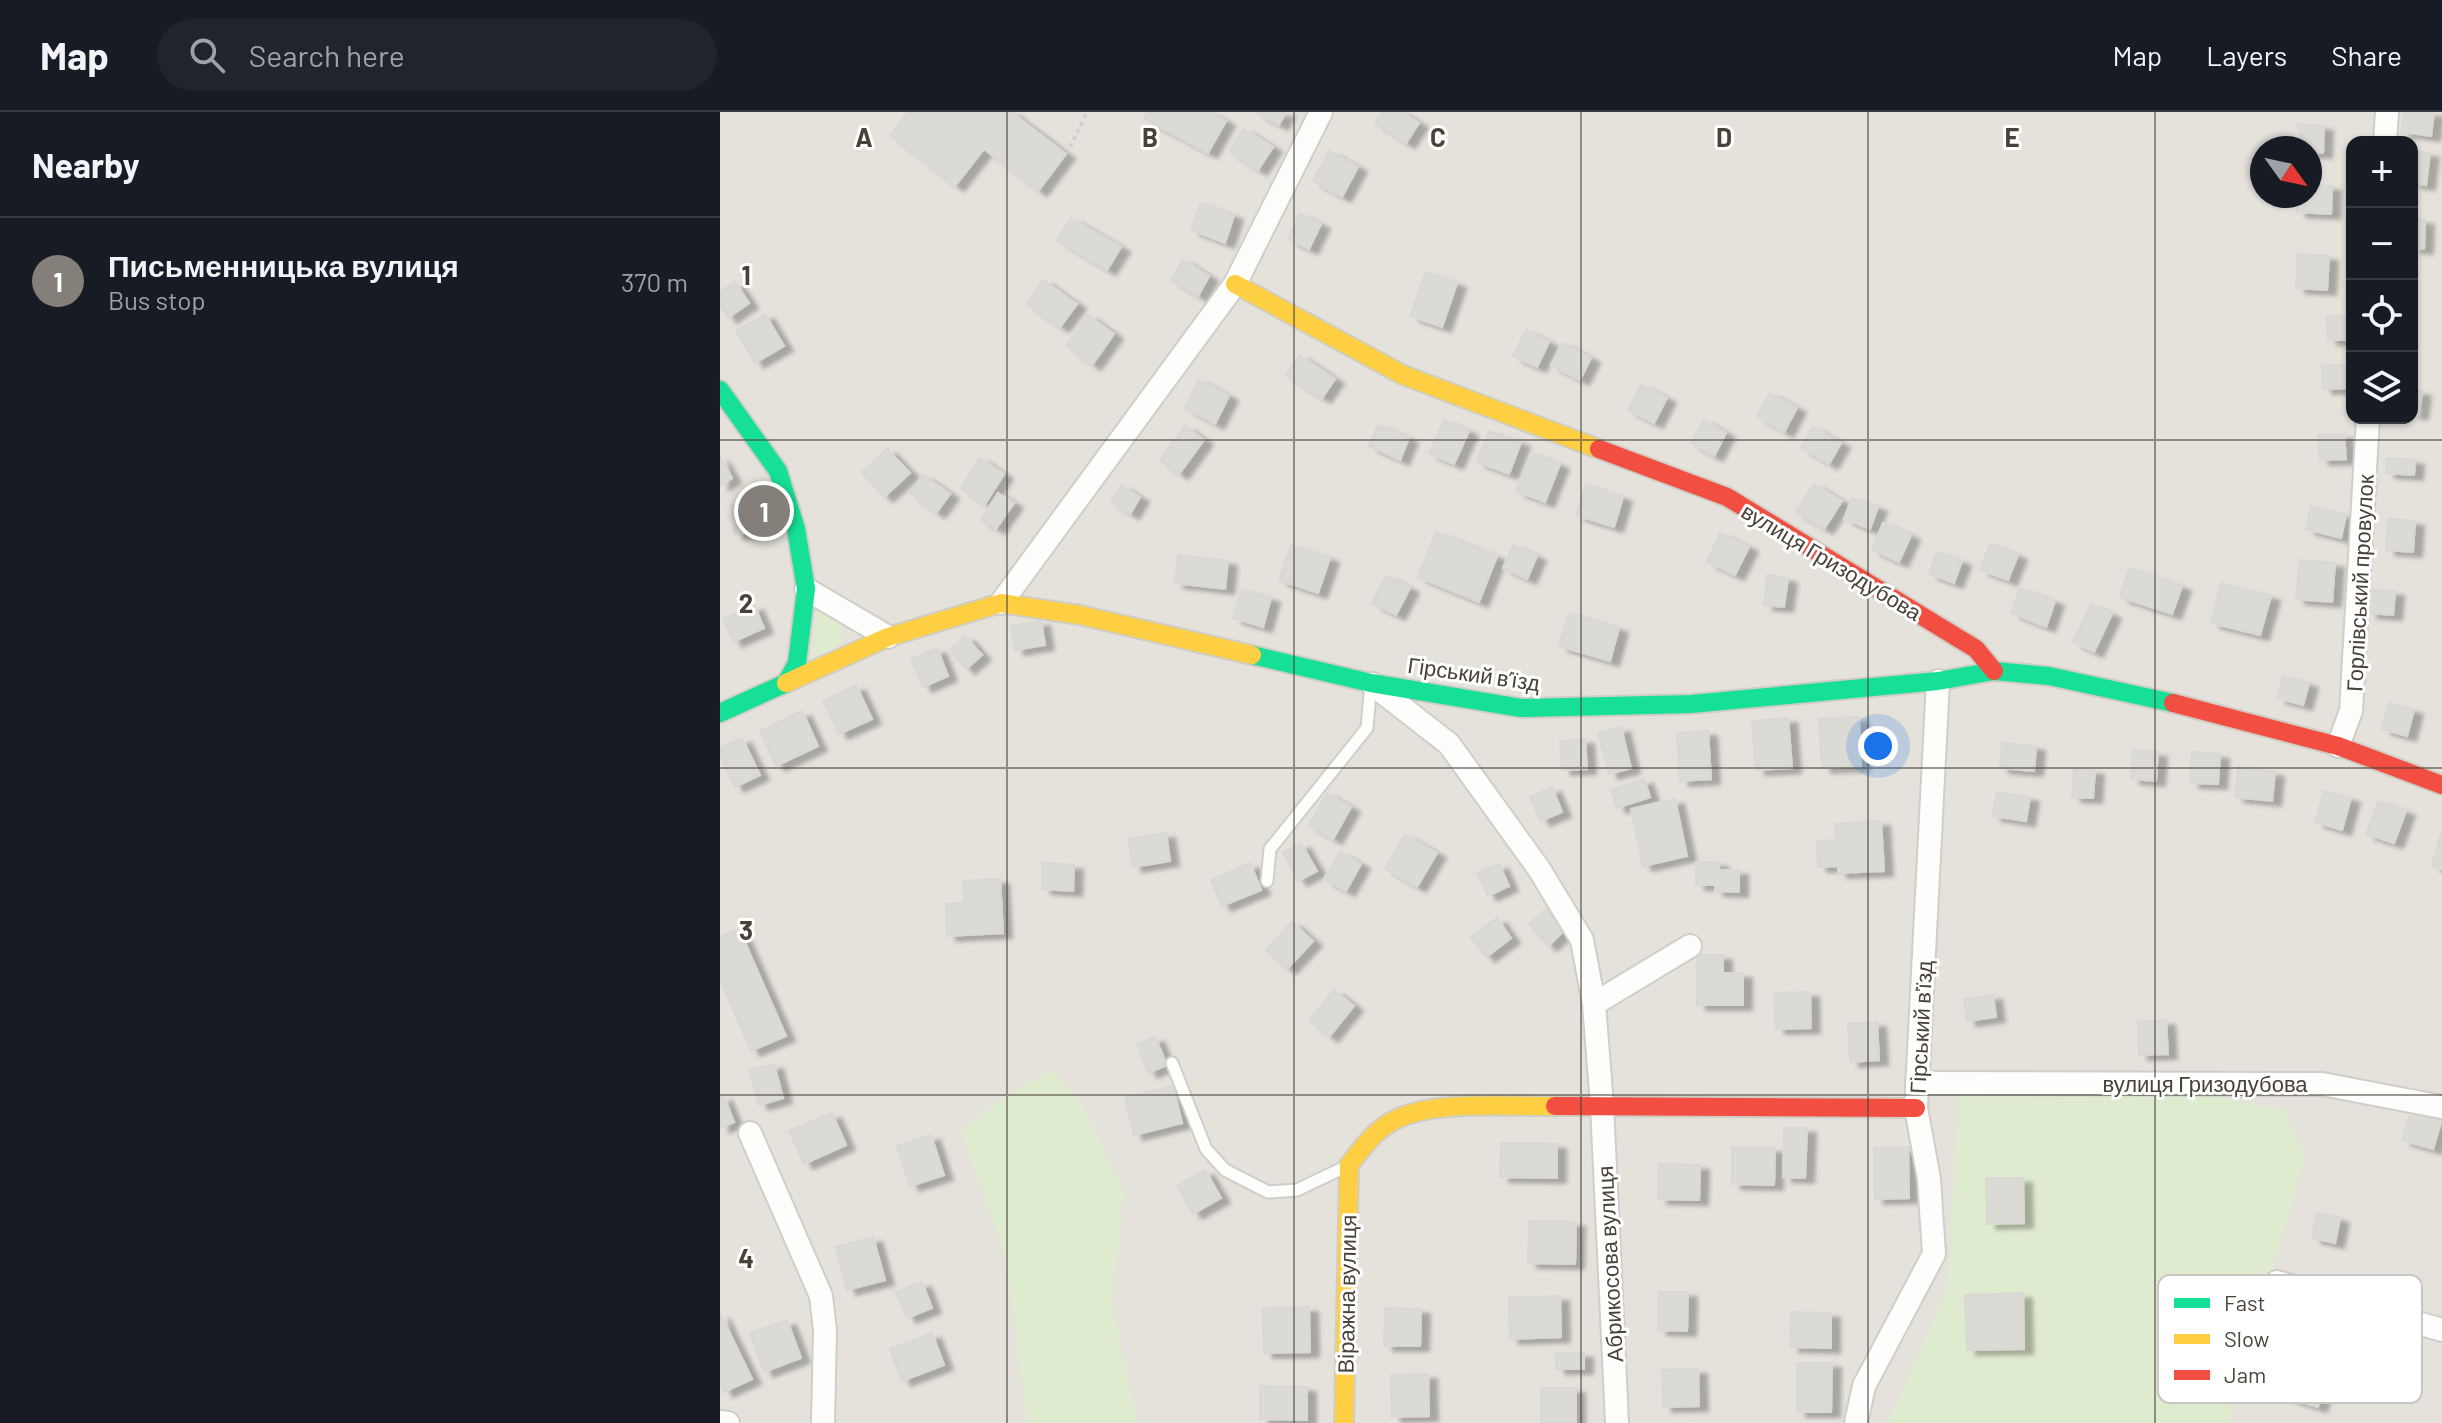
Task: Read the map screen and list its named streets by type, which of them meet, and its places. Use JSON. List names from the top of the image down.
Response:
{
  "streets": {
    "street": [
      "вулиця Гризодубова",
      "Горлівський провулок",
      "Гірський в’їзд",
      "Гірський в'їзд",
      "Абрикосова вулиця",
      "Віражна вулиця"
    ]
  },
  "crossings": [
    ["вулиця Гризодубова", "Гірський в’їзд"],
    ["вулиця Гризодубова", "Гірський в'їзд"],
    ["Гірський в’їзд", "Гірський в'їзд"],
    ["Гірський в'їзд", "Абрикосова вулиця"],
    ["Гірський в'їзд", "Віражна вулиця"]
  ],
  "legend": ["Fast", "Slow", "Jam"],
  "north": "bottom right",
  "page": {
    "header": "Map",
    "search": "Search here",
    "nav": ["Map", "Layers", "Share"],
    "heading": "Nearby",
    "map_buttons": ["+", "−"],
    "list": [
      {
        "mark": "1",
        "name": "Письменницька вулиця",
        "note": "Bus stop",
        "value": "370 m"
      }
    ],
    "pins": "1"
  },
  "grid": {
    "columns": [
      "A",
      "B",
      "C",
      "D",
      "E"
    ],
    "rows": [
      "1",
      "2",
      "3",
      "4"
    ]
  }
}
